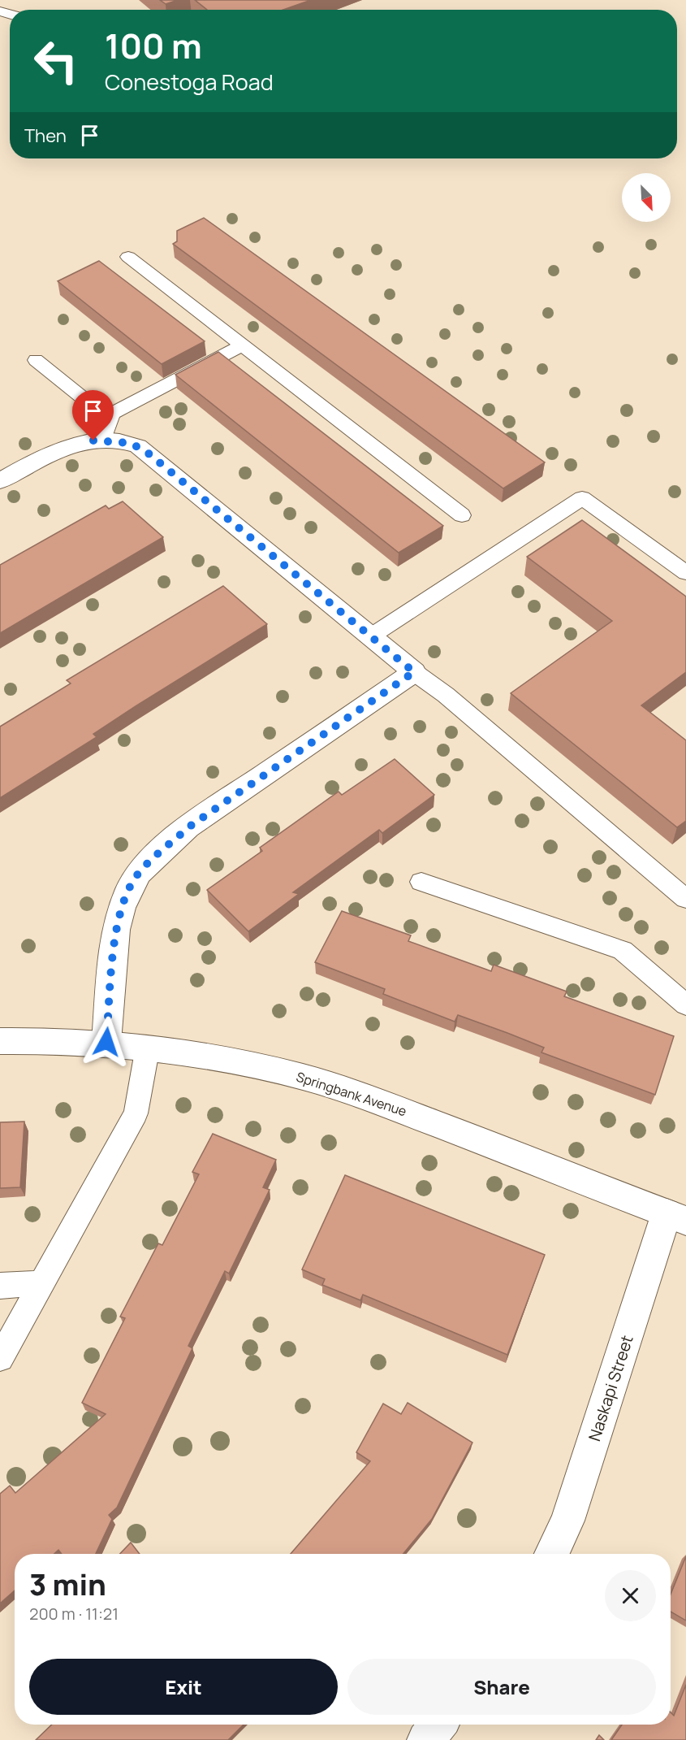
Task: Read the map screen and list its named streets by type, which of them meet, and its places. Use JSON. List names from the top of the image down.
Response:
{
  "streets": {
    "street": ["Springbank Avenue", "Naskapi Street"]
  },
  "crossings": [
    ["Springbank Avenue", "Naskapi Street"]
  ],
  "north": "bottom right",
  "page": {
    "turn": ["100 m", "Conestoga Road"],
    "then": "Then",
    "heading": ["3 min", "200 m · 11:21"],
    "buttons": ["Exit", "Share"]
  }
}
